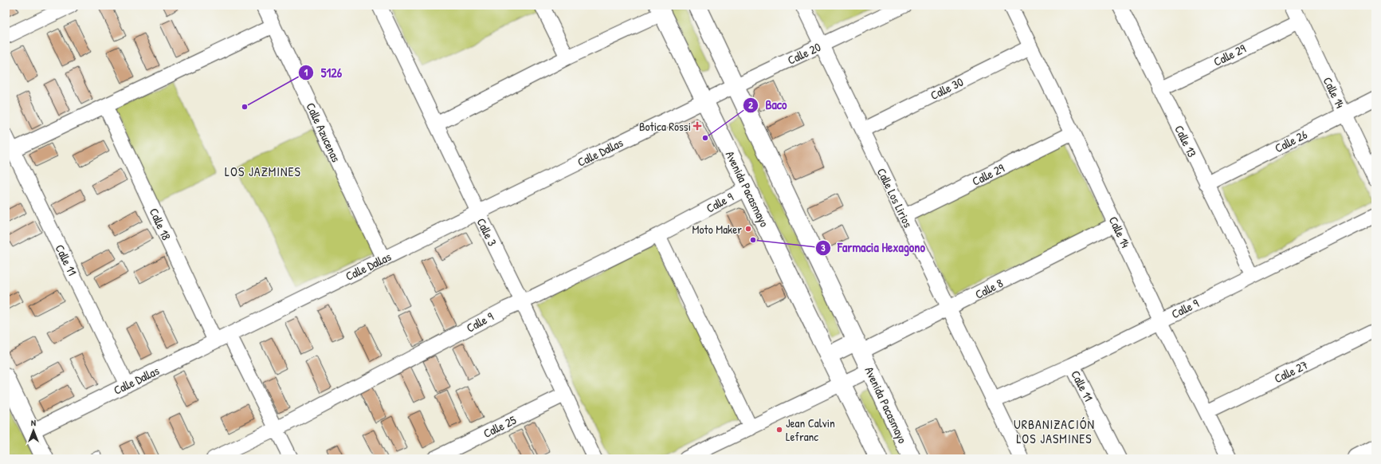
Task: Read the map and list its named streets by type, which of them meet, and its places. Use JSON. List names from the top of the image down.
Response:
{
  "streets": {
    "main road": ["Avenida Pacasmayo"],
    "street": [
      "Calle 20",
      "Calle 29",
      "Calle 30",
      "Calle 14",
      "Calle Azucenas",
      "Calle 13",
      "Calle 26",
      "Calle Dallas",
      "Calle Los Lirios",
      "Calle 9",
      "Calle 18",
      "Calle 3",
      "Calle 11",
      "Calle 8",
      "Calle 27",
      "Calle 25"
    ]
  },
  "crossings": [
    ["Calle 20", "Calle Dallas"],
    ["Calle 20", "Avenida Pacasmayo"],
    ["Calle 20", "Calle Los Lirios"],
    ["Calle 29", "Calle 14"],
    ["Calle 29", "Calle 13"],
    ["Calle 29", "Calle Los Lirios"],
    ["Calle 30", "Calle 14"],
    ["Calle 30", "Calle Los Lirios"],
    ["Calle 14", "Calle 26"],
    ["Calle 14", "Calle 9"],
    ["Calle 14", "Calle 8"],
    ["Calle 14", "Calle 27"],
    ["Calle Azucenas", "Calle Dallas"],
    ["Calle 13", "Calle 26"],
    ["Calle 13", "Calle 9"],
    ["Calle Dallas", "Avenida Pacasmayo"],
    ["Calle Dallas", "Calle 18"],
    ["Calle Dallas", "Calle 3"],
    ["Calle Dallas", "Calle 11"],
    ["Avenida Pacasmayo", "Calle 9"],
    ["Avenida Pacasmayo", "Calle 8"],
    ["Calle Los Lirios", "Calle 9"],
    ["Calle Los Lirios", "Calle 8"],
    ["Calle 9", "Calle 3"],
    ["Calle 9", "Calle 11"],
    ["Calle 3", "Calle 25"]
  ],
  "districts": ["LOS JAZMINES", "URBANIZACIÓN LOS JASMINES"],
  "places": {
    "other": [
      "5126",
      "Baco",
      "Moto Maker",
      "Farmacia Hexagono",
      "Jean Calvin Lefranc"
    ],
    "health": ["Botica Rossi"]
  },
  "north": "top"
}
